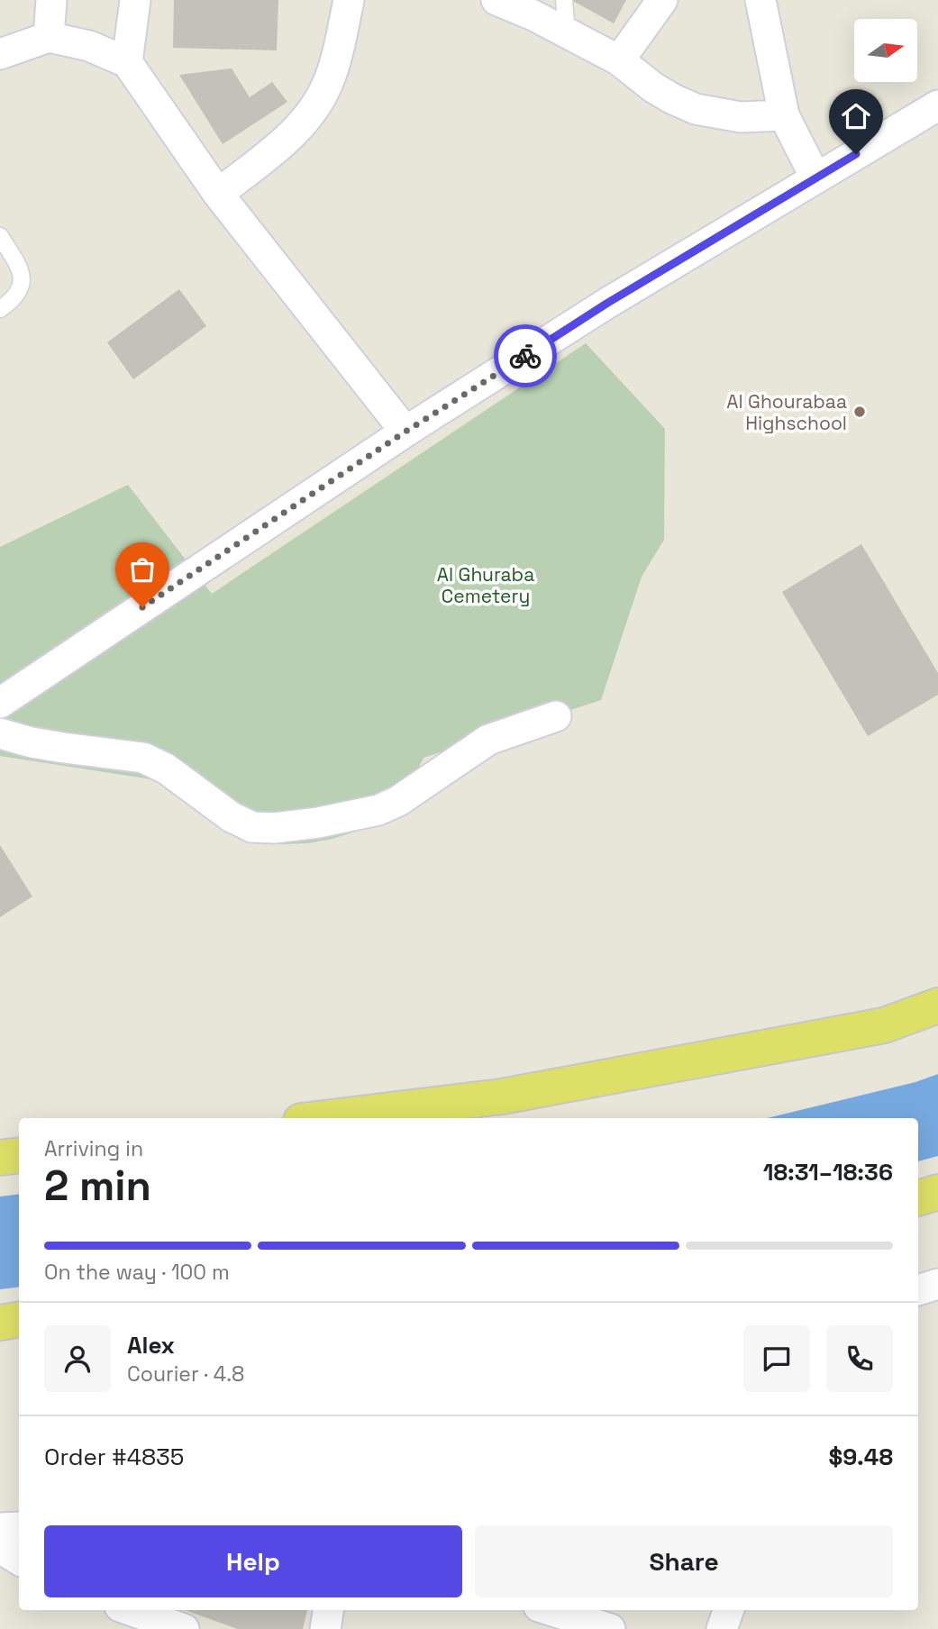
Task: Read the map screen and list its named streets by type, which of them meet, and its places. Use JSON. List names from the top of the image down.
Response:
{
  "parks": ["Al Ghuraba Cemetery"],
  "places": ["Al Ghourabaa Highschool"],
  "north": "right",
  "page": {
    "heading": ["2 min", "Arriving in", "18:31–18:36"],
    "panel": [
      "Alex",
      "Courier · 4.8",
      "Order #4835",
      "$9.48"
    ],
    "bar": "On the way · 100 m",
    "buttons": ["Help", "Share"]
  }
}
